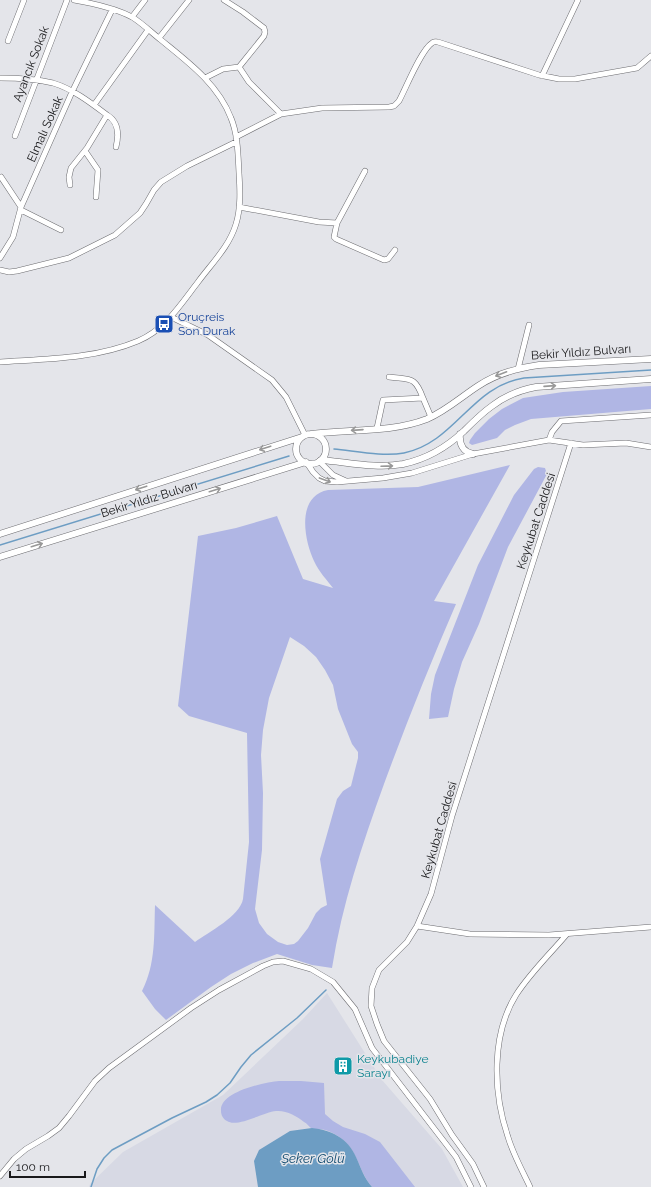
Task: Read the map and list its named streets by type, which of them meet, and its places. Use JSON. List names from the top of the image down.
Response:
{
  "streets": {
    "main road": ["Bekir Yıldız Bulvarı"],
    "street": ["Ayancık Sokak", "Elmalı Sokak", "Keykubat Caddesi"]
  },
  "water": ["Şeker Gölü"],
  "places": {
    "bus stop": ["Oruçreis Son Durak"],
    "building": ["Keykubadiye Sarayı"]
  },
  "scale_bar": "100 m"
}
